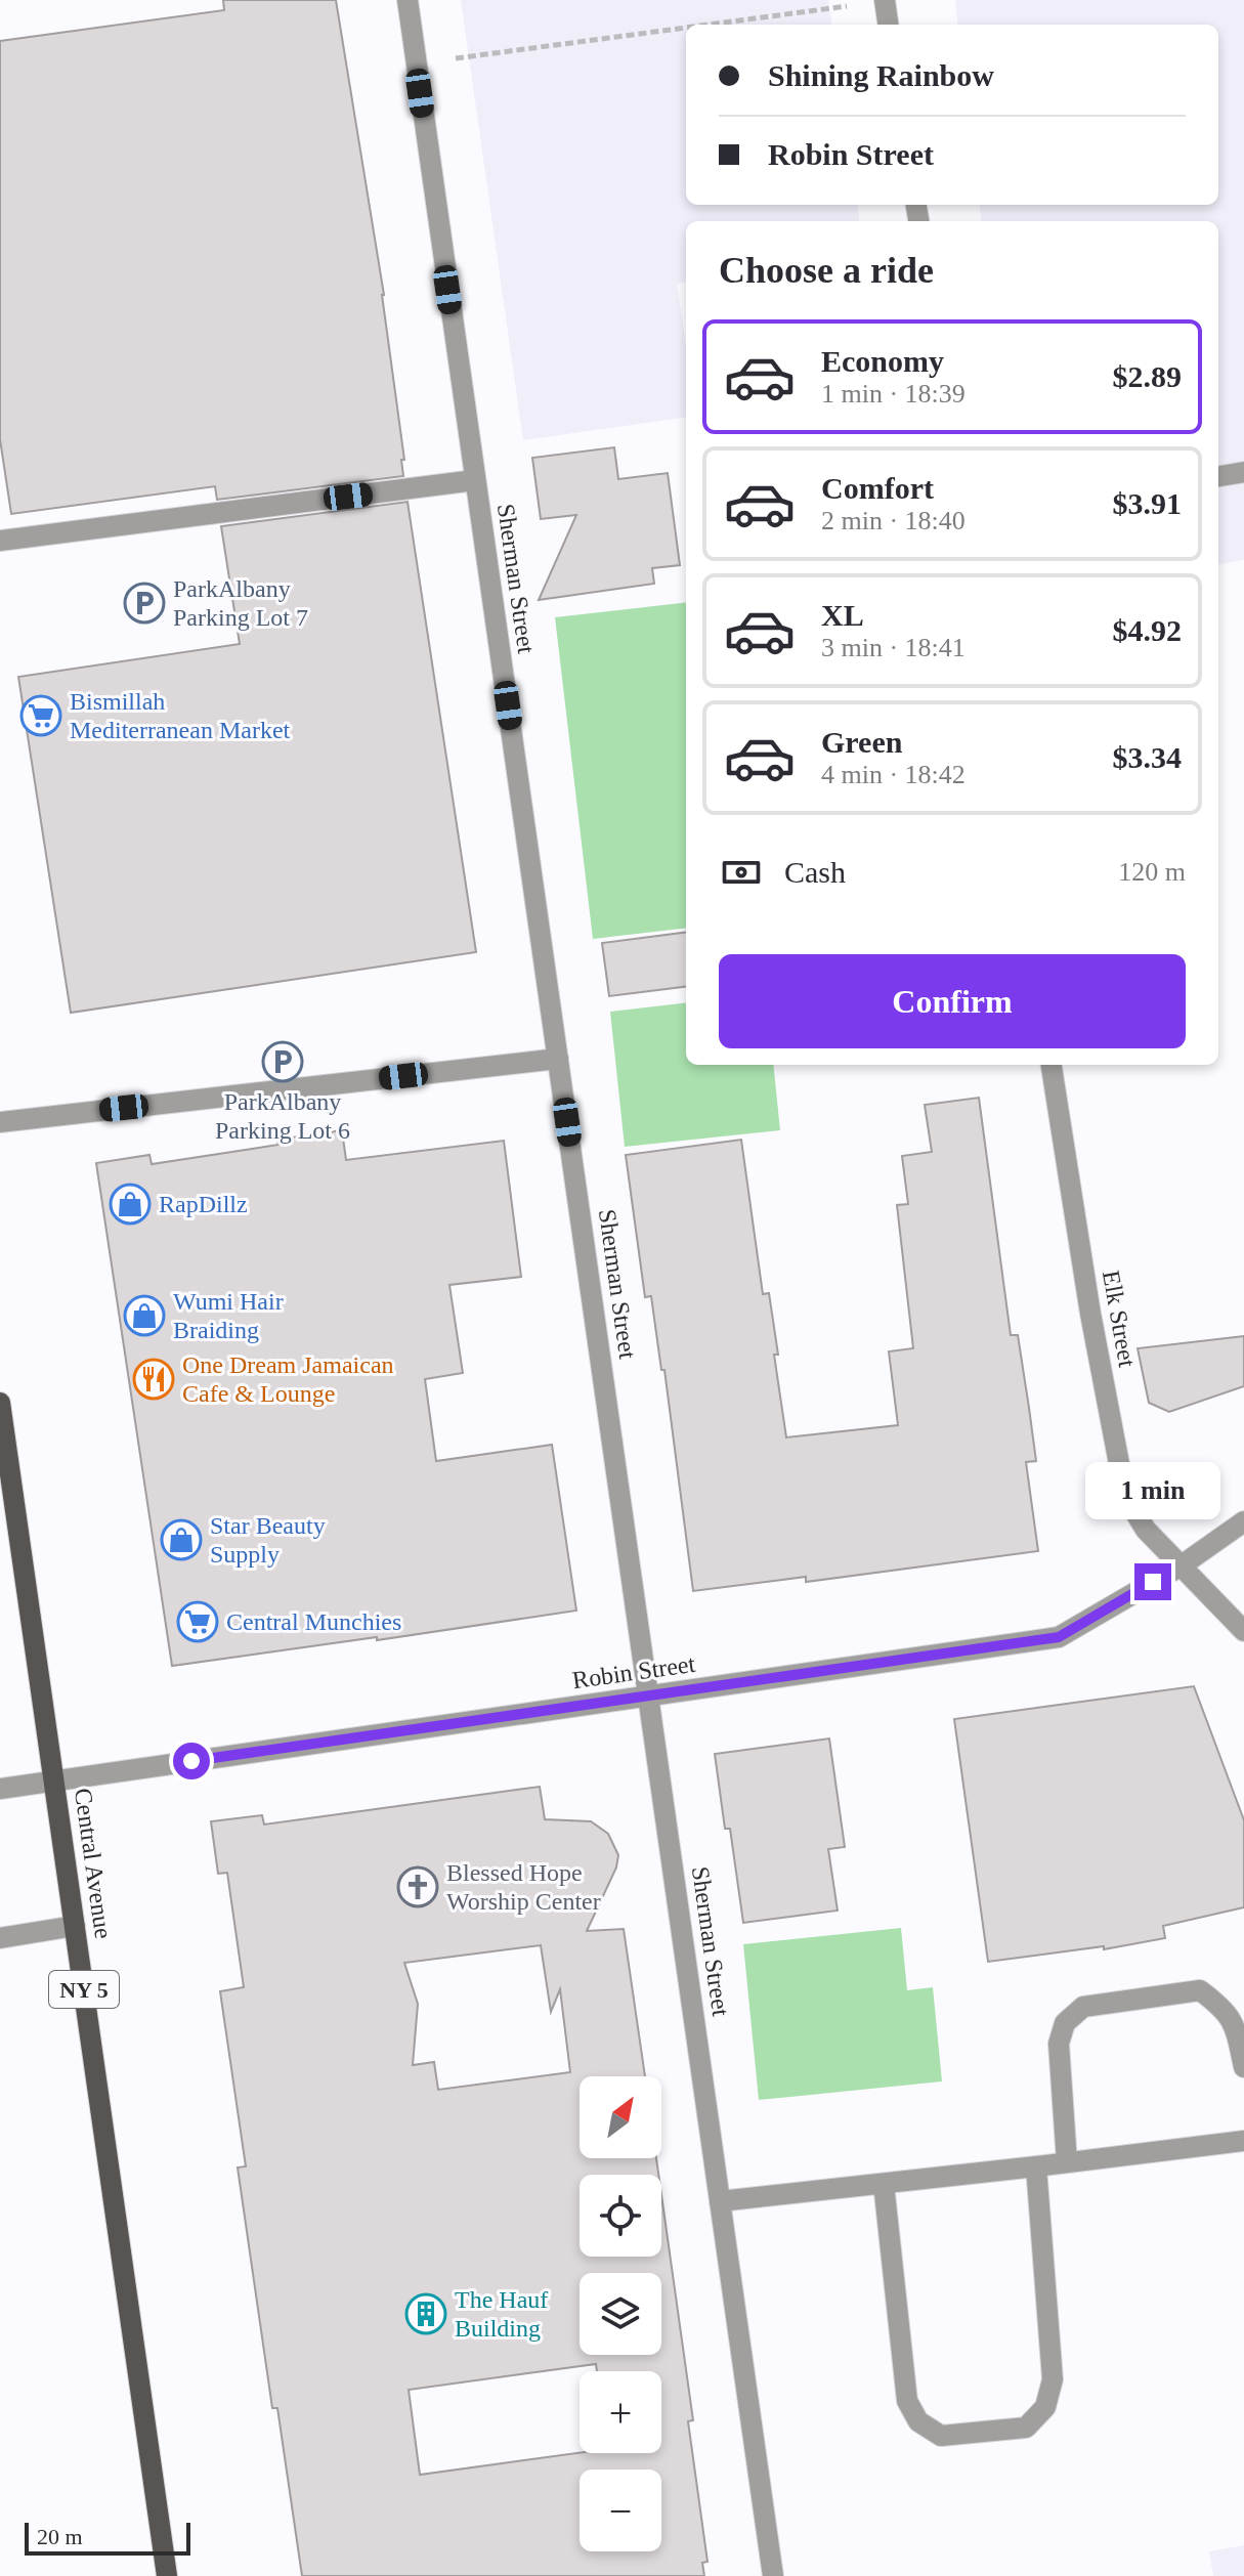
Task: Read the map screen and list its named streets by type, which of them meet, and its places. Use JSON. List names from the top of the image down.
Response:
{
  "streets": {
    "main road": ["Central Avenue", "NY 5"],
    "street": ["Sherman Street", "Elk Street", "Robin Street"]
  },
  "crossings": [
    ["Sherman Street", "Robin Street"],
    ["Elk Street", "Robin Street"],
    ["Robin Street", "Central Avenue"]
  ],
  "places": {
    "parking": ["ParkAlbany Parking Lot 7", "ParkAlbany Parking Lot 6"],
    "supermarket": ["Bismillah Mediterranean Market", "Central Munchies"],
    "shop": ["RapDillz", "Wumi Hair Braiding", "Star Beauty Supply"],
    "restaurant": ["One Dream Jamaican Cafe & Lounge"],
    "church": ["Blessed Hope Worship Center"],
    "building": ["The Hauf Building"]
  },
  "scale_bar": "20 m",
  "north": "top right",
  "page": {
    "banner": ["Shining Rainbow", "Robin Street"],
    "heading": "Choose a ride",
    "list": [
      {
        "name": "Economy",
        "note": "1 min · 18:39",
        "value": "$2.89"
      },
      {
        "name": "Comfort",
        "note": "2 min · 18:40",
        "value": "$3.91"
      },
      {
        "name": "XL",
        "note": "3 min · 18:41",
        "value": "$4.92"
      },
      {
        "name": "Green",
        "note": "4 min · 18:42",
        "value": "$3.34"
      }
    ],
    "pay": ["Cash", "120 m"],
    "buttons": "Confirm",
    "bubble": "1 min",
    "map_buttons": ["+", "−"],
    "scale": "20 m"
  }
}
